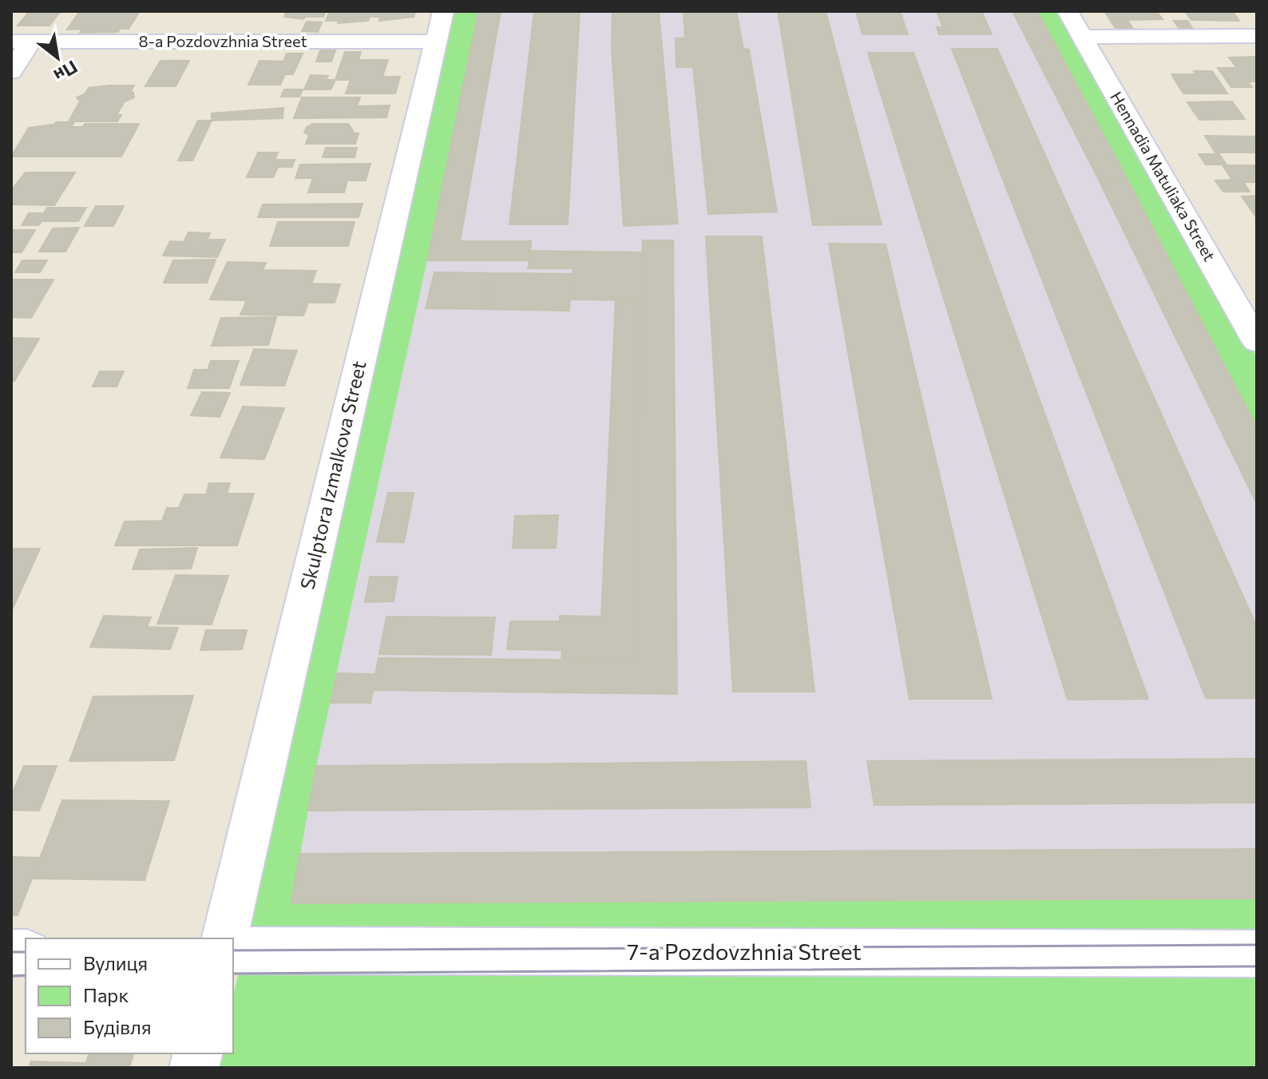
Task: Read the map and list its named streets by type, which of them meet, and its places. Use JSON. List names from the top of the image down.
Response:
{
  "streets": {
    "street": [
      "8-a Pozdovzhnia Street",
      "Hennadia Matuliaka Street",
      "Skulptora Izmalkova Street",
      "7-a Pozdovzhnia Street"
    ]
  },
  "crossings": [
    ["8-a Pozdovzhnia Street", "Skulptora Izmalkova Street"]
  ],
  "legend": ["Вулиця", "Парк", "Будівля"],
  "north": "bottom right"
}
